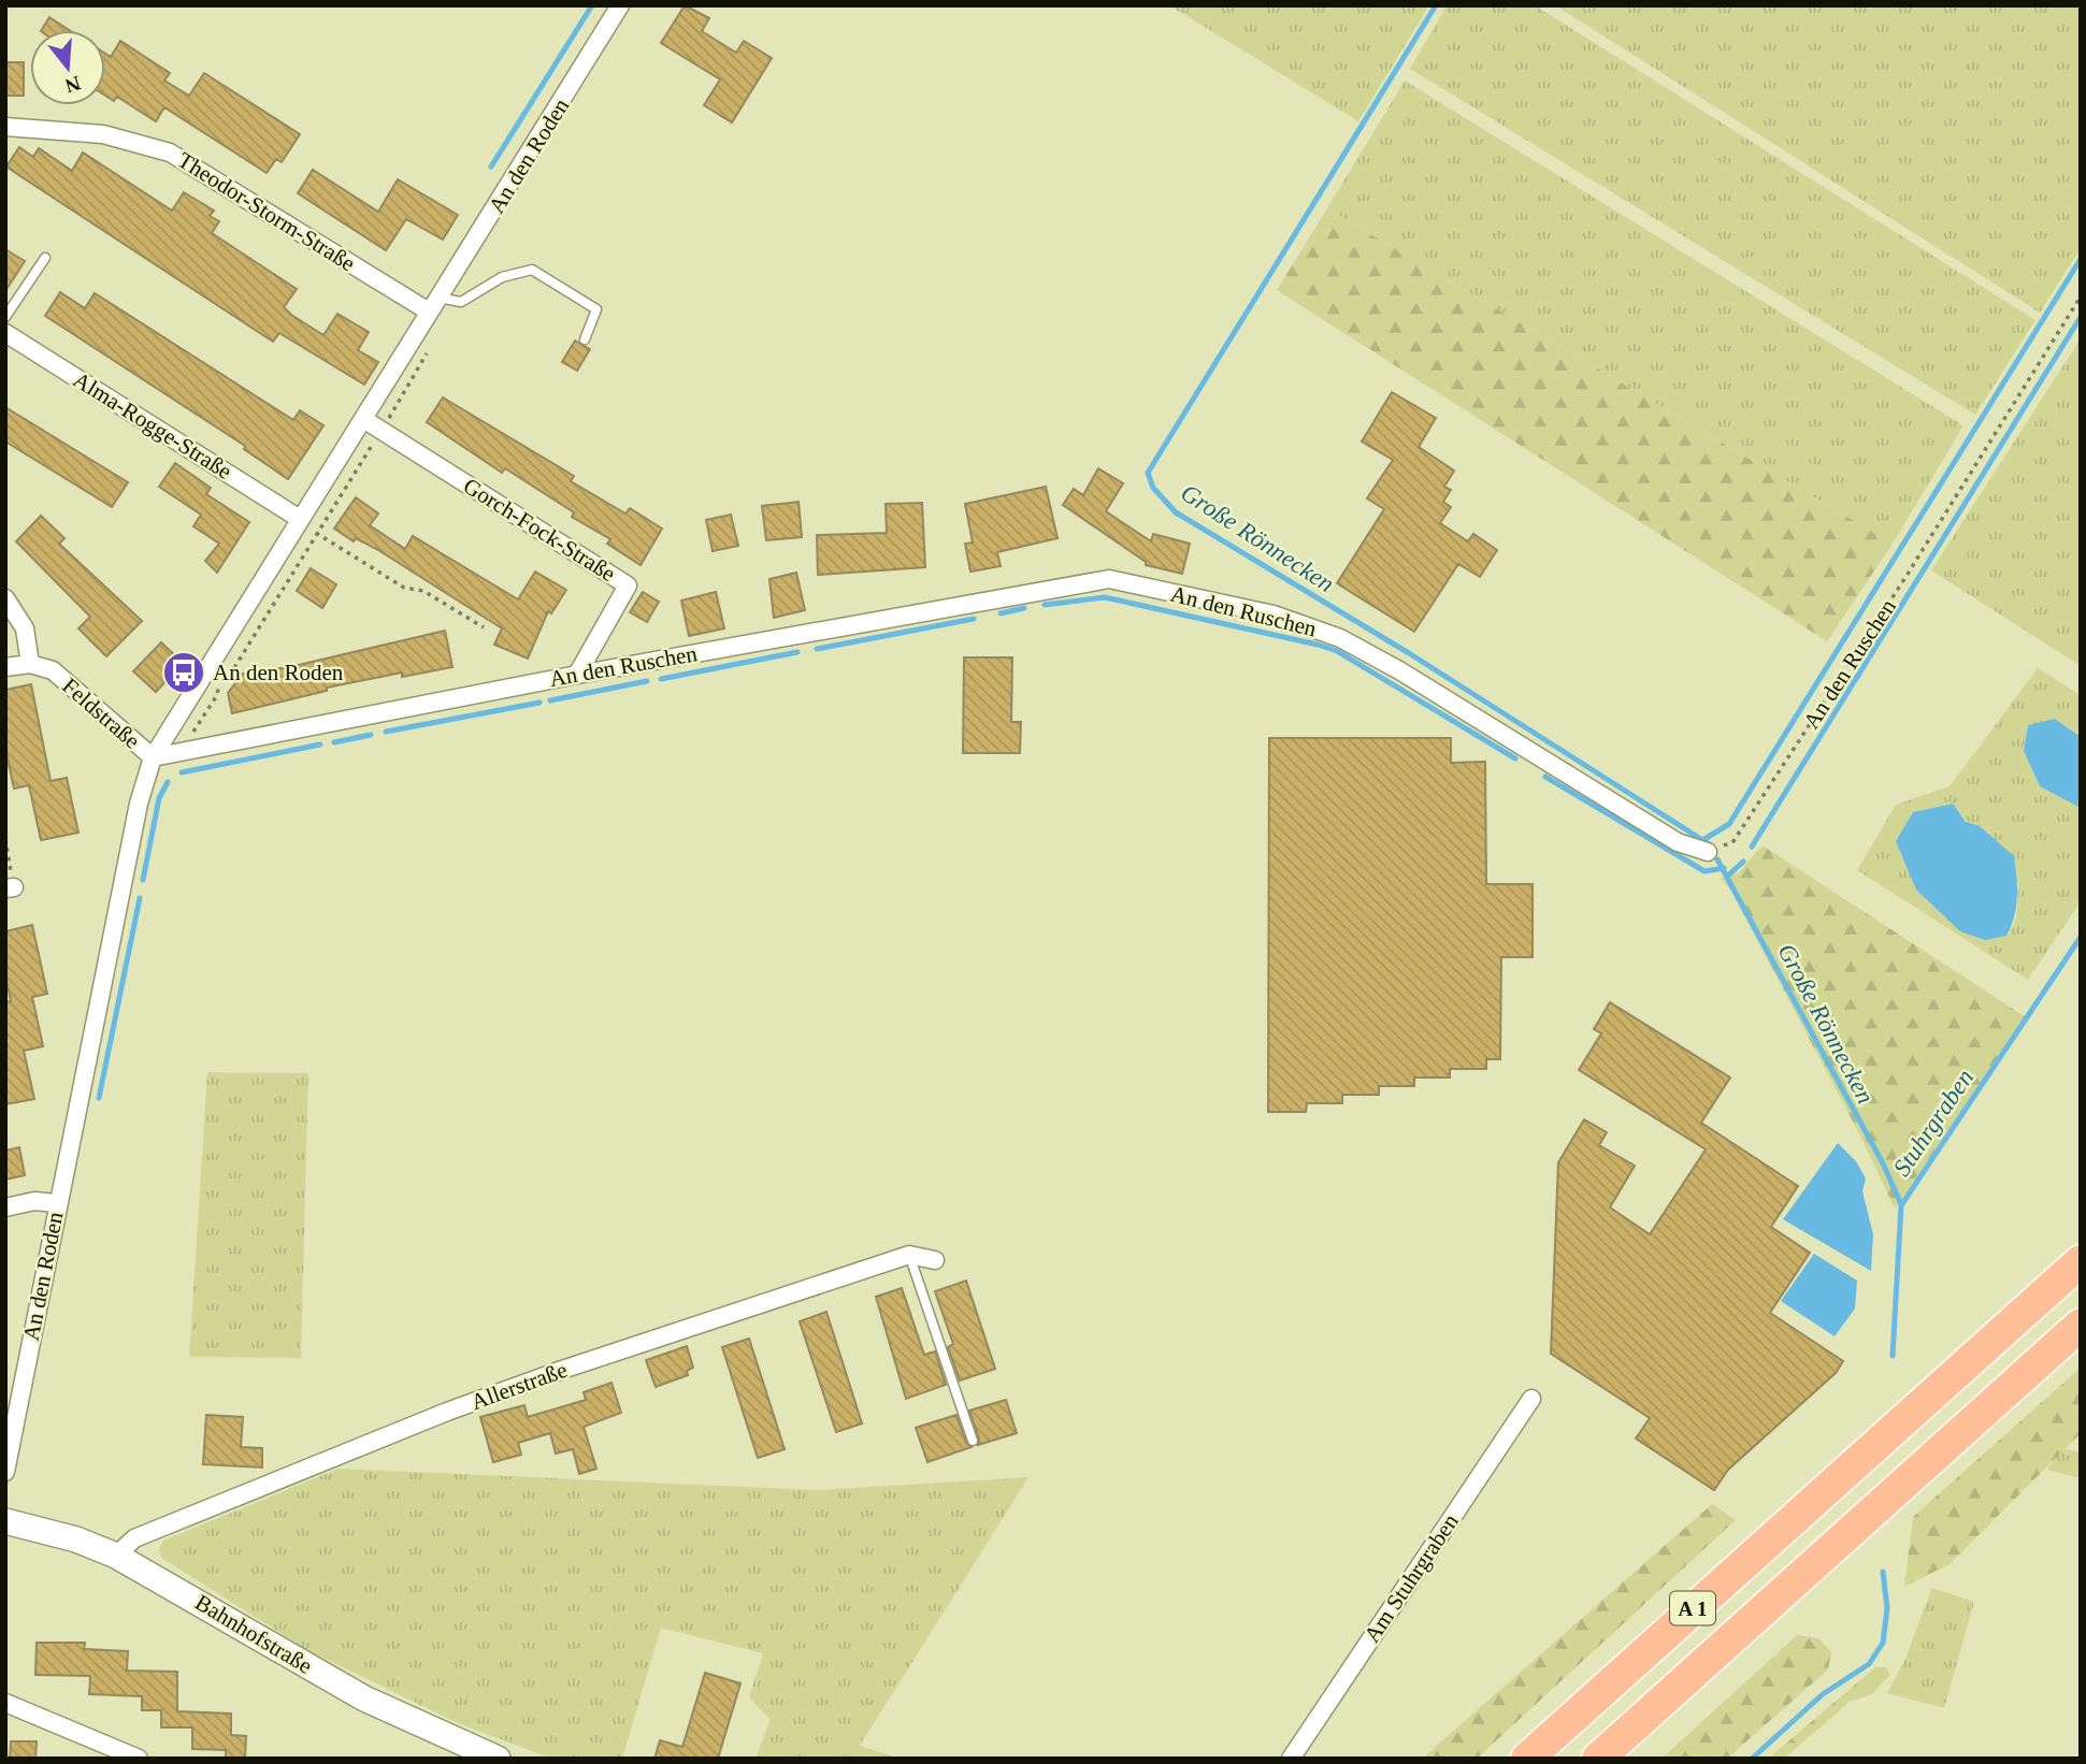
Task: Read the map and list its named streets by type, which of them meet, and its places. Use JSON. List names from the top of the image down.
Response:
{
  "streets": {
    "highway": ["A 1"],
    "street": [
      "An den Roden",
      "Theodor-Storm-Straße",
      "Alma-Rogge-Straße",
      "Gorch-Fock-Straße",
      "An den Ruschen",
      "Feldstraße",
      "Allerstraße",
      "Am Stuhrgraben",
      "Bahnhofstraße"
    ]
  },
  "crossings": [
    ["An den Roden", "Theodor-Storm-Straße"],
    ["An den Roden", "Alma-Rogge-Straße"],
    ["An den Roden", "Gorch-Fock-Straße"],
    ["An den Roden", "An den Ruschen"],
    ["An den Roden", "Feldstraße"],
    ["Gorch-Fock-Straße", "An den Ruschen"],
    ["An den Ruschen", "Feldstraße"],
    ["Allerstraße", "Bahnhofstraße"]
  ],
  "water": ["Große Rönnecken", "Stuhrgraben"],
  "places": {
    "bus stop": ["An den Roden"]
  },
  "north": "bottom"
}
